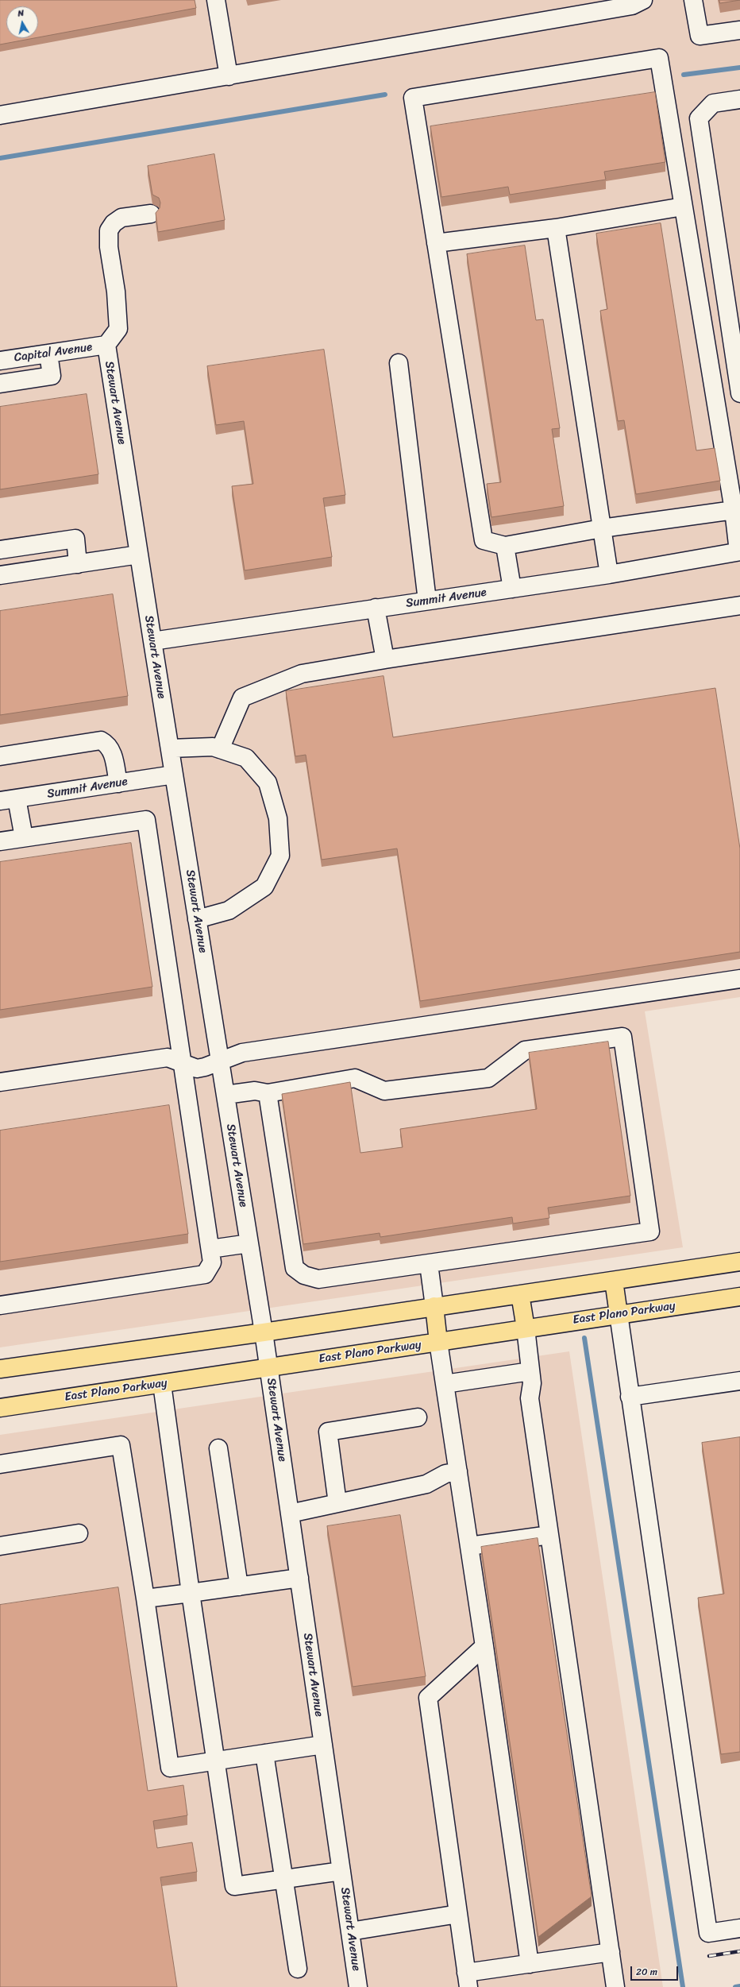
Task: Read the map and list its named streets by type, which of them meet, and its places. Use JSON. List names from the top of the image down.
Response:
{
  "streets": {
    "main road": ["East Plano Parkway"],
    "street": ["Capital Avenue", "Stewart Avenue", "Summit Avenue"]
  },
  "crossings": [
    ["Capital Avenue", "Stewart Avenue"],
    ["Stewart Avenue", "Summit Avenue"],
    ["Stewart Avenue", "East Plano Parkway"]
  ],
  "scale_bar": "20 m",
  "north": "top"
}
